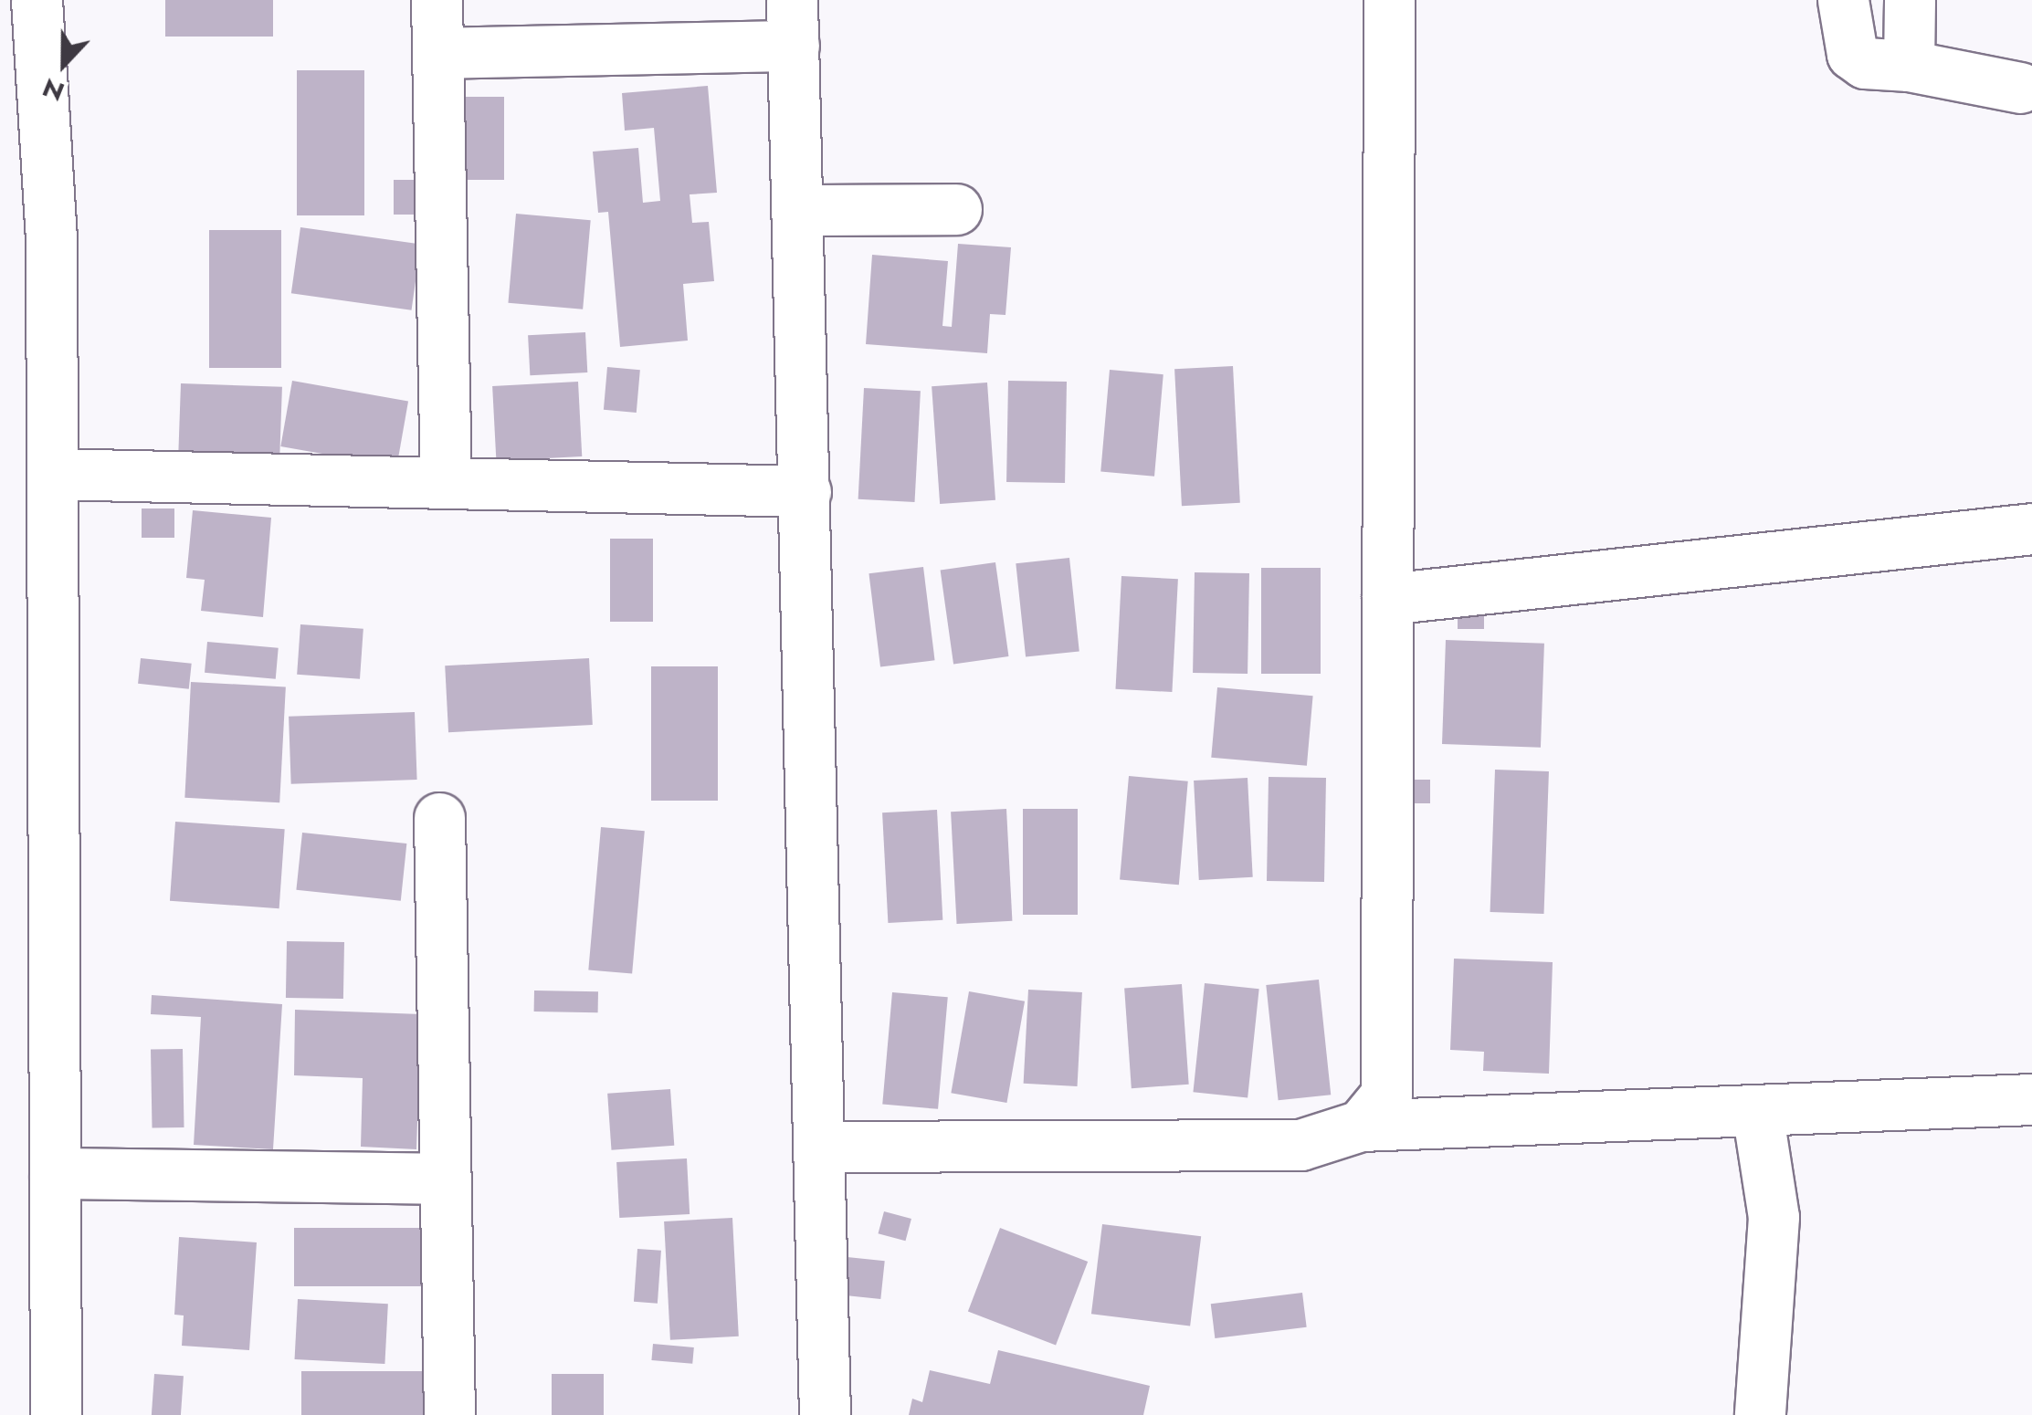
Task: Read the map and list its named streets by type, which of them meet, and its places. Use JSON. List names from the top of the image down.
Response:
{
  "north": "bottom"
}
